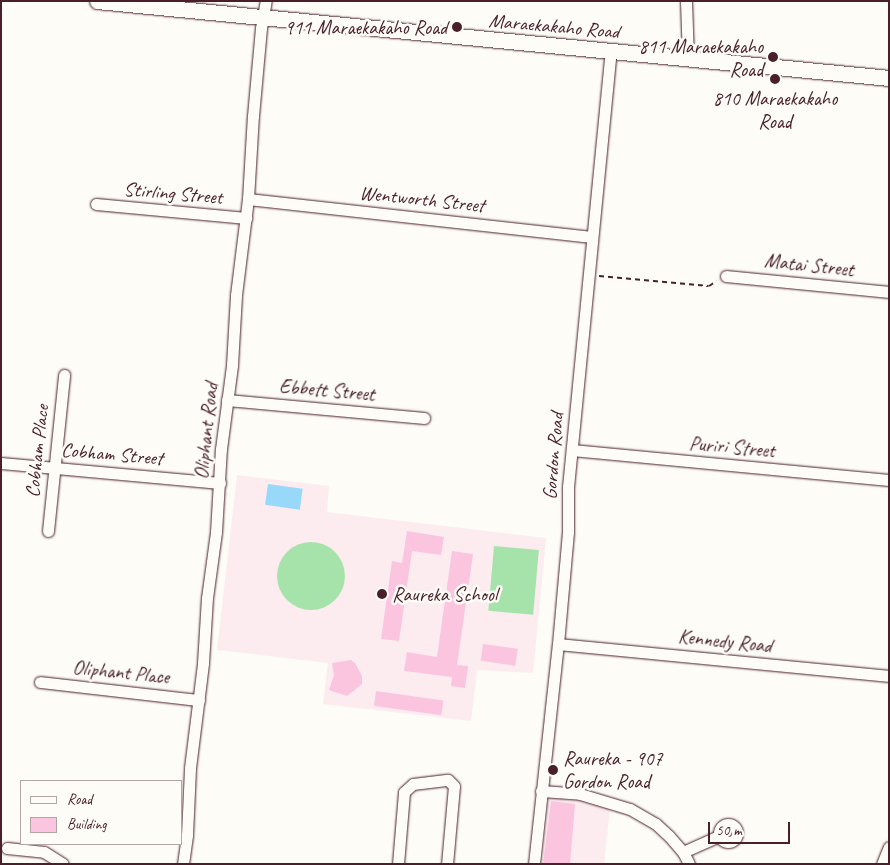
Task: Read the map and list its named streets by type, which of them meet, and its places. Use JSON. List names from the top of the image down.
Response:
{
  "streets": {
    "main road": ["Maraekakaho Road"],
    "street": [
      "Stirling Street",
      "Wentworth Street",
      "Matai Street",
      "Ebbett Street",
      "Oliphant Road",
      "Puriri Street",
      "Cobham Place",
      "Cobham Street",
      "Gordon Road",
      "Kennedy Road",
      "Oliphant Place"
    ]
  },
  "crossings": [
    ["Maraekakaho Road", "Oliphant Road"],
    ["Maraekakaho Road", "Gordon Road"],
    ["Stirling Street", "Oliphant Road"],
    ["Wentworth Street", "Oliphant Road"],
    ["Wentworth Street", "Gordon Road"],
    ["Ebbett Street", "Oliphant Road"],
    ["Oliphant Road", "Cobham Street"],
    ["Oliphant Road", "Oliphant Place"],
    ["Puriri Street", "Gordon Road"],
    ["Cobham Place", "Cobham Street"],
    ["Gordon Road", "Kennedy Road"]
  ],
  "places": [
    "911 Maraekakaho Road",
    "811 Maraekakaho Road",
    "810 Maraekakaho Road",
    "Raureka School",
    "Raureka - 907 Gordon Road"
  ],
  "legend": ["Road", "Building"],
  "scale_bar": "50 m"
}
